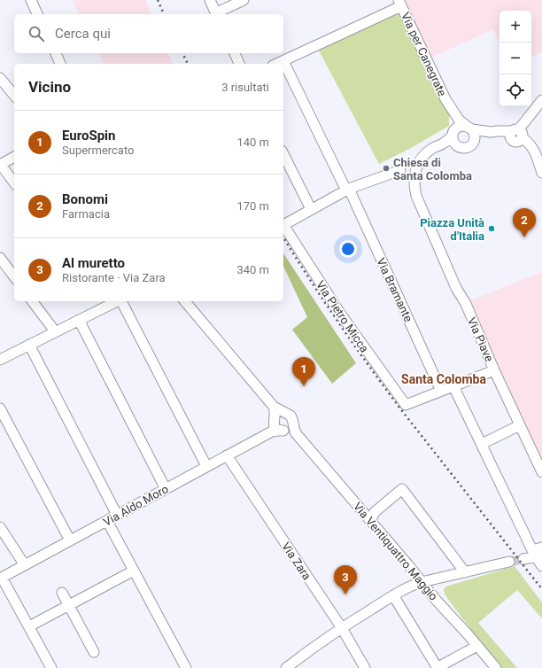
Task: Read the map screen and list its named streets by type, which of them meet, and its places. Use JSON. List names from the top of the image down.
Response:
{
  "streets": {
    "street": [
      "Via per Canegrate",
      "Via Bramante",
      "Via Pietro Micca",
      "Via Piave",
      "Via Aldo Moro",
      "Via Ventiquattro Maggio",
      "Via Zara"
    ]
  },
  "crossings": [
    ["Via Bramante", "Via Pietro Micca"],
    ["Via Aldo Moro", "Via Ventiquattro Maggio"],
    ["Via Aldo Moro", "Via Zara"]
  ],
  "districts": ["Santa Colomba"],
  "places": ["Chiesa di Santa Colomba", "Piazza Unità d'Italia"],
  "page": {
    "map_buttons": ["+", "−"],
    "search": "Cerca qui",
    "heading": ["Vicino", "3 risultati"],
    "list": [
      {
        "mark": "1",
        "name": "EuroSpin",
        "note": "Supermercato",
        "value": "140 m"
      },
      {
        "mark": "2",
        "name": "Bonomi",
        "note": "Farmacia",
        "value": "170 m"
      },
      {
        "mark": "3",
        "name": "Al muretto",
        "note": "Ristorante · Via Zara",
        "value": "340 m"
      }
    ],
    "pins": ["2", "1", "3"]
  }
}
